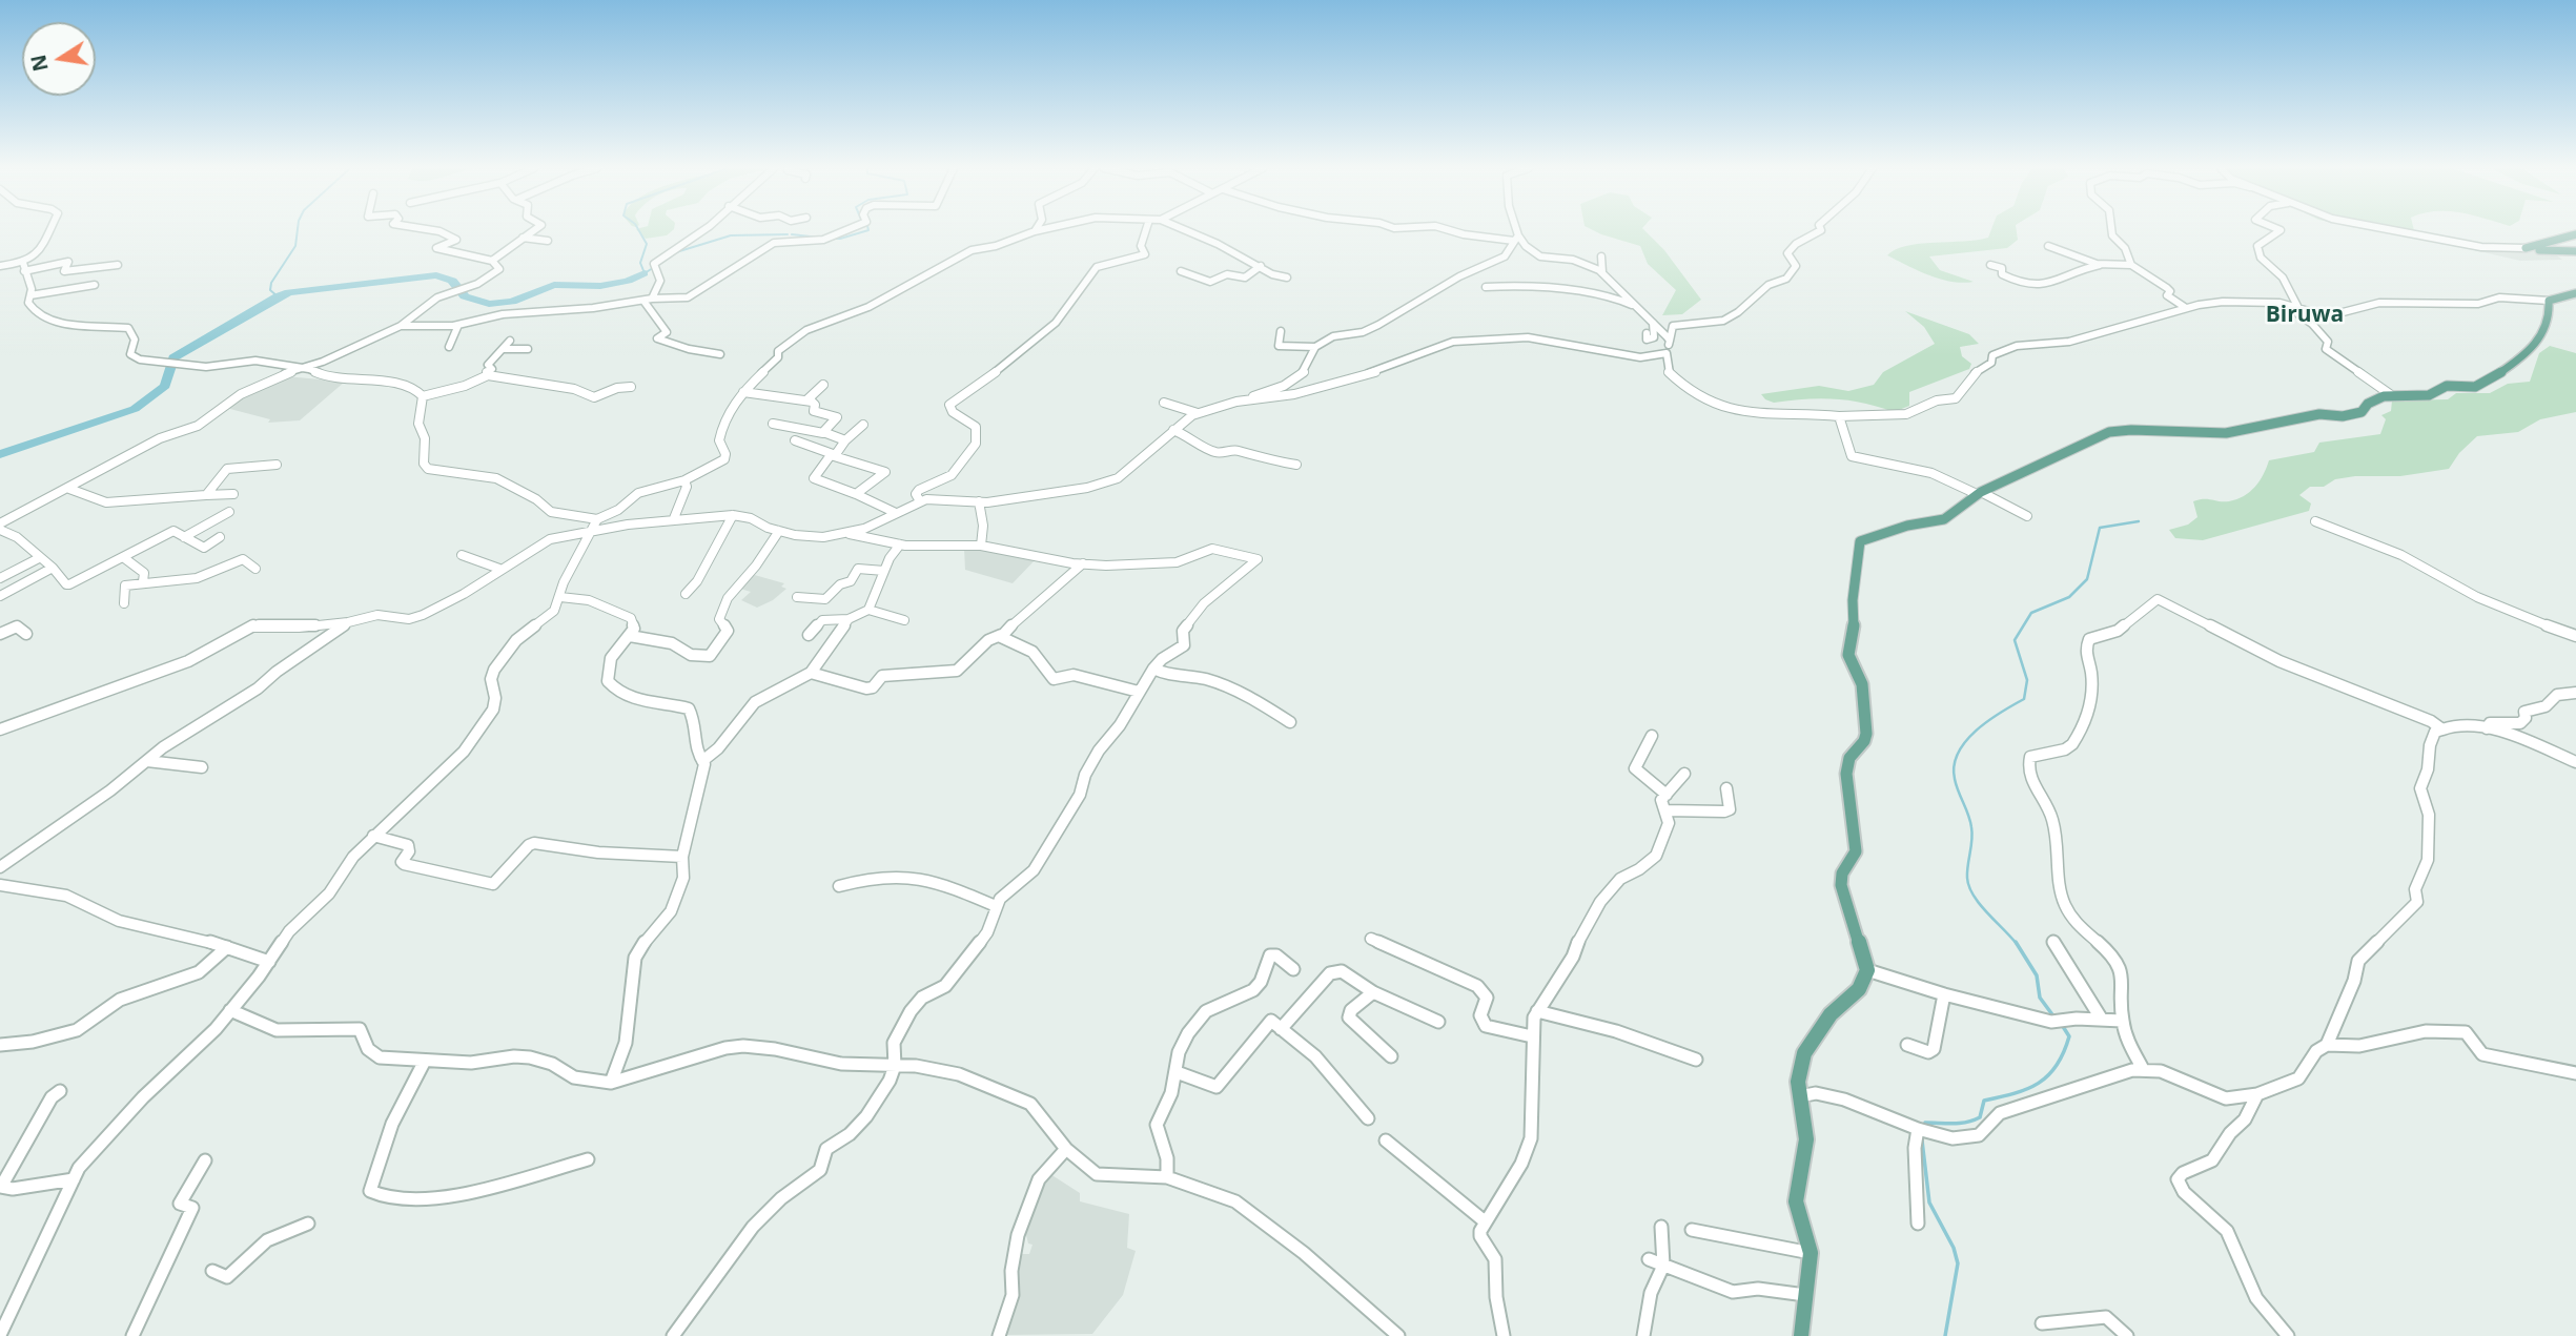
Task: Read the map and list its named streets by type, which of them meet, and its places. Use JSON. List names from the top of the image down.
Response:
{
  "districts": ["Biruwa"],
  "north": "left"
}
